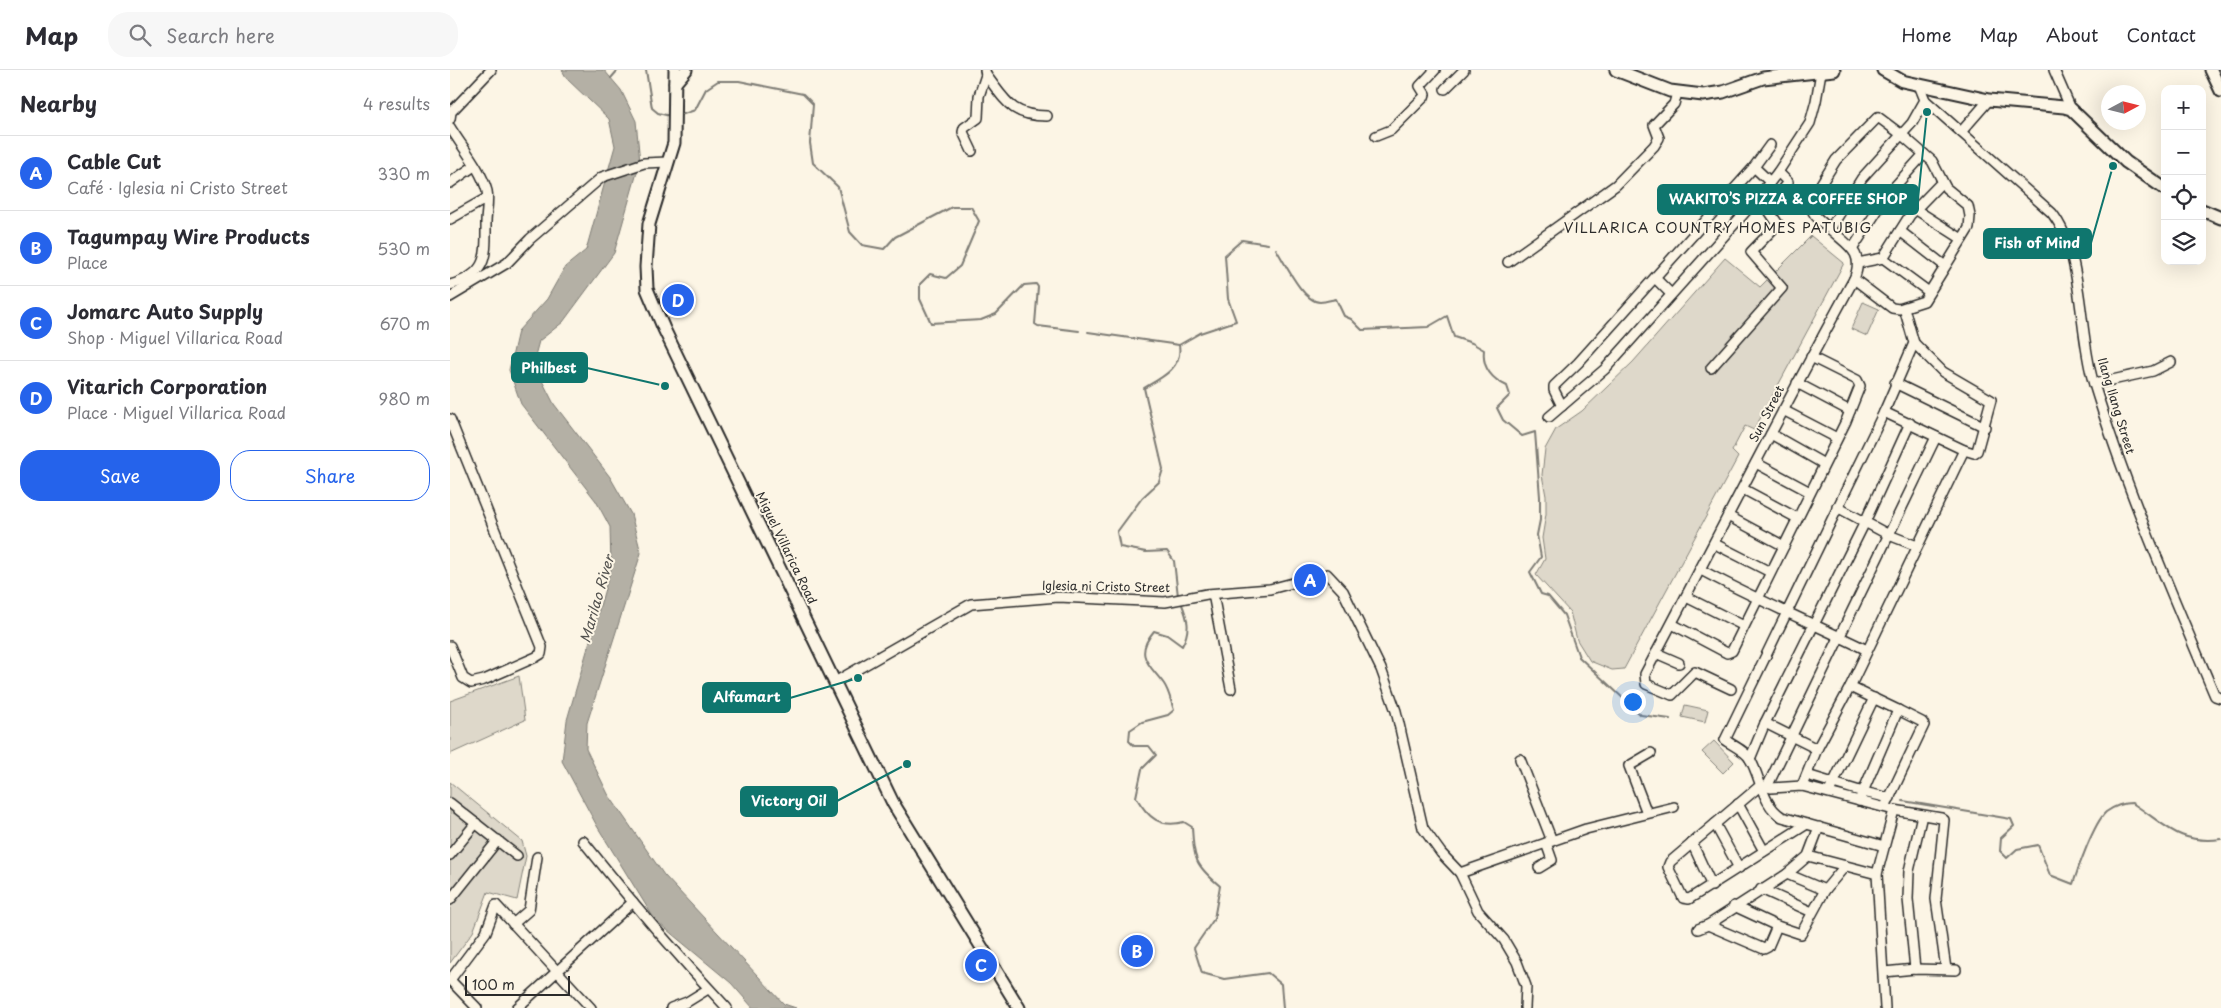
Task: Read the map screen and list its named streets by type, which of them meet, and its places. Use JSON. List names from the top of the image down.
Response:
{
  "streets": {
    "main road": ["Miguel Villarica Road"],
    "street": ["Ilang Ilang Street", "Sun Street", "Iglesia ni Cristo Street"]
  },
  "crossings": [
    ["Miguel Villarica Road", "Iglesia ni Cristo Street"]
  ],
  "districts": ["VILLARICA COUNTRY HOMES PATUBIG"],
  "water": ["Marilao River"],
  "places": [
    "WAKITO’S PIZZA & COFFEE SHOP",
    "Fish of Mind",
    "Philbest",
    "Alfamart",
    "Victory Oil"
  ],
  "scale_bar": "100 m",
  "north": "right",
  "page": {
    "header": "Map",
    "search": "Search here",
    "nav": [
      "Home",
      "Map",
      "About",
      "Contact"
    ],
    "heading": ["Nearby", "4 results"],
    "map_buttons": ["+", "−"],
    "list": [
      {
        "mark": "A",
        "name": "Cable Cut",
        "note": "Café · Iglesia ni Cristo Street",
        "value": "330 m"
      },
      {
        "mark": "B",
        "name": "Tagumpay Wire Products",
        "note": "Place",
        "value": "530 m"
      },
      {
        "mark": "C",
        "name": "Jomarc Auto Supply",
        "note": "Shop · Miguel Villarica Road",
        "value": "670 m"
      },
      {
        "mark": "D",
        "name": "Vitarich Corporation",
        "note": "Place · Miguel Villarica Road",
        "value": "980 m"
      }
    ],
    "pins": [
      "D",
      "A",
      "B",
      "C"
    ],
    "buttons": ["Save", "Share"],
    "scale": "100 m"
  }
}
